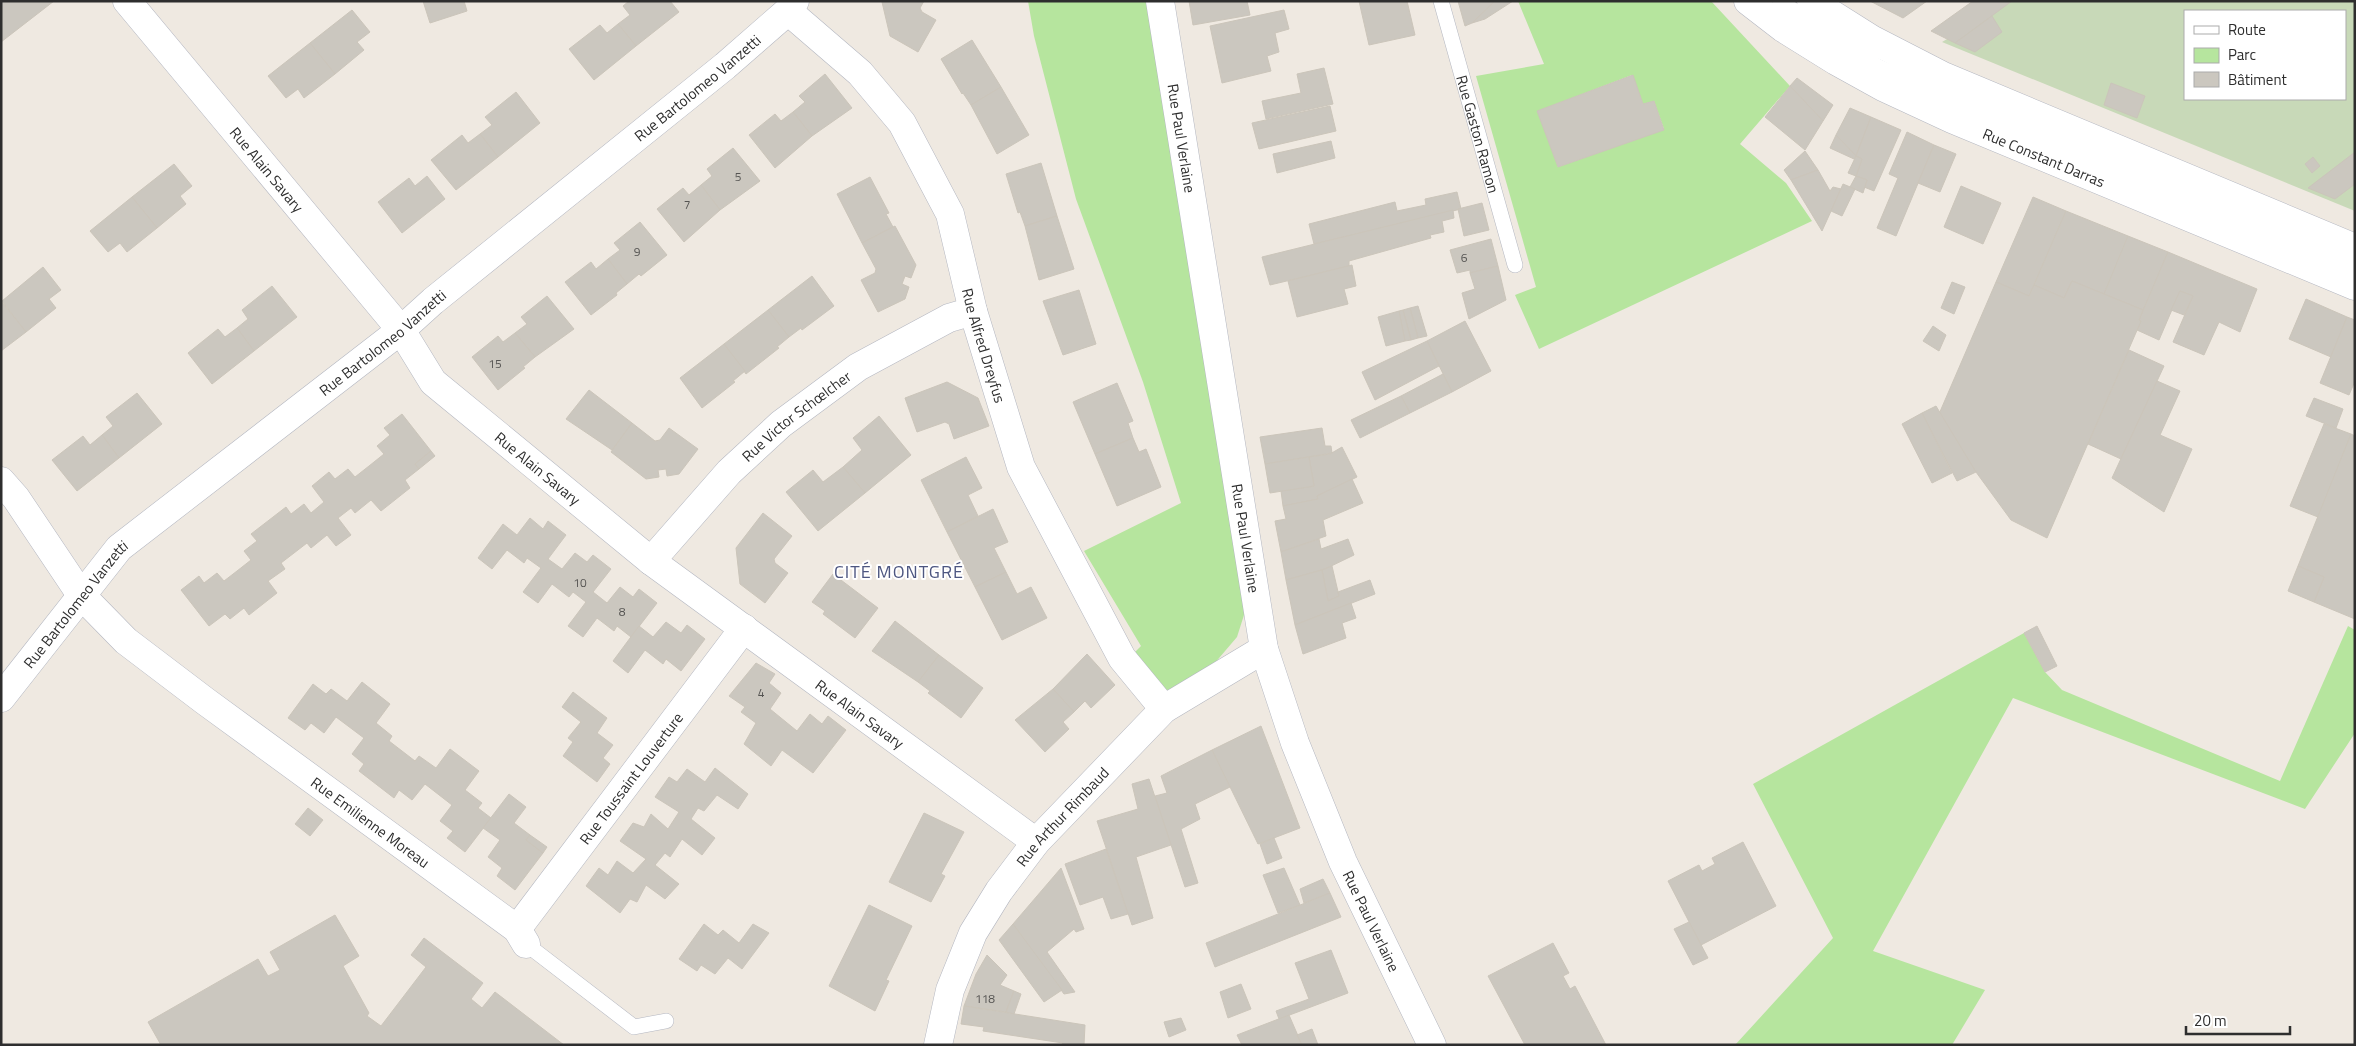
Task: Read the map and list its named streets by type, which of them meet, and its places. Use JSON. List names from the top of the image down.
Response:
{
  "streets": {
    "street": [
      "Rue Bartolomeo Vanzetti",
      "Rue Paul Verlaine",
      "Rue Constant Darras",
      "Rue Alain Savary",
      "Rue Alfred Dreyfus",
      "Rue Victor Schœlcher",
      "Rue Toussaint Louverture",
      "Rue Arthur Rimbaud",
      "Rue Emilienne Moreau"
    ],
    "lane": ["Rue Gaston Ramon"]
  },
  "crossings": [
    ["Rue Bartolomeo Vanzetti", "Rue Alain Savary"],
    ["Rue Bartolomeo Vanzetti", "Rue Alfred Dreyfus"],
    ["Rue Bartolomeo Vanzetti", "Rue Emilienne Moreau"],
    ["Rue Paul Verlaine", "Rue Arthur Rimbaud"],
    ["Rue Alain Savary", "Rue Victor Schœlcher"],
    ["Rue Alain Savary", "Rue Toussaint Louverture"],
    ["Rue Alain Savary", "Rue Arthur Rimbaud"],
    ["Rue Alfred Dreyfus", "Rue Victor Schœlcher"],
    ["Rue Alfred Dreyfus", "Rue Arthur Rimbaud"],
    ["Rue Toussaint Louverture", "Rue Emilienne Moreau"]
  ],
  "districts": ["CITÉ MONTGRÉ"],
  "house_numbers": [
    "5",
    "7",
    "9",
    "6",
    "15",
    "10",
    "8",
    "4",
    "118"
  ],
  "legend": ["Route", "Parc", "Bâtiment"],
  "scale_bar": "20 m"
}
